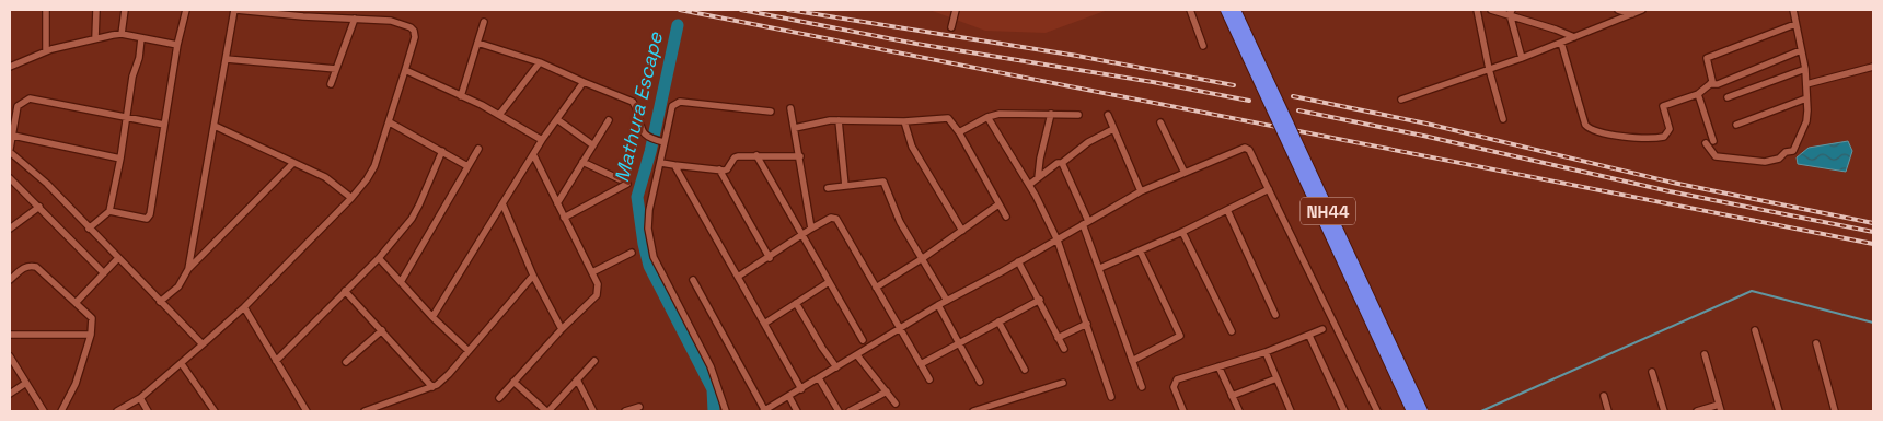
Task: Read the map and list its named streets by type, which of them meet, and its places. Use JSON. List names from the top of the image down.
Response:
{
  "streets": {
    "highway": ["NH44"]
  },
  "water": ["Mathura Escape"]
}
